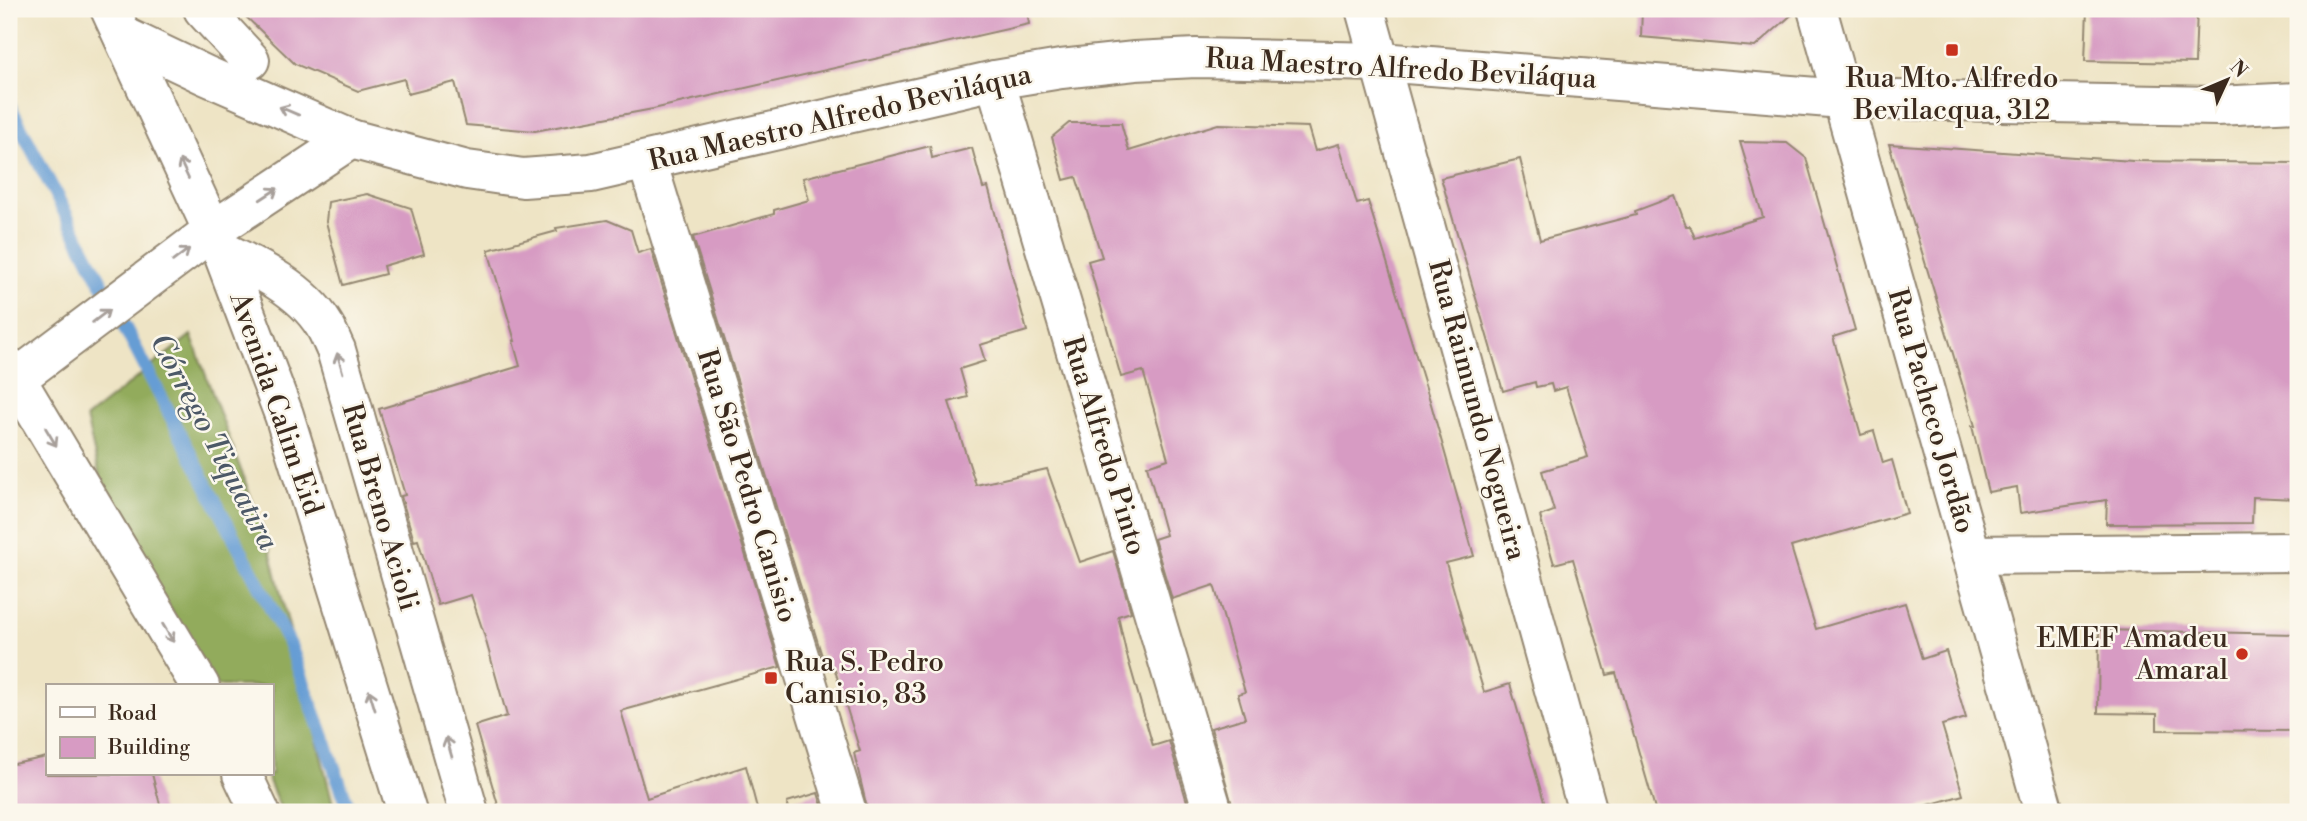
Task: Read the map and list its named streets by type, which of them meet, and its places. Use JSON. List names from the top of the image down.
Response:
{
  "streets": {
    "street": [
      "Rua Maestro Alfredo Beviláqua",
      "Avenida Calim Eid",
      "Rua Raimundo Nogueira",
      "Rua Pacheco Jordão",
      "Rua Alfredo Pinto",
      "Rua São Pedro Canisio",
      "Rua Breno Acioli"
    ]
  },
  "crossings": [
    ["Rua Maestro Alfredo Beviláqua", "Avenida Calim Eid"],
    ["Rua Maestro Alfredo Beviláqua", "Rua Raimundo Nogueira"],
    ["Rua Maestro Alfredo Beviláqua", "Rua Pacheco Jordão"],
    ["Rua Maestro Alfredo Beviláqua", "Rua Alfredo Pinto"],
    ["Rua Maestro Alfredo Beviláqua", "Rua São Pedro Canisio"],
    ["Avenida Calim Eid", "Rua Breno Acioli"]
  ],
  "water": ["Córrego Tiquatira"],
  "places": {
    "transit": ["Rua Mto. Alfredo Bevilacqua, 312", "Rua S. Pedro Canisio, 83"],
    "other": ["EMEF Amadeu Amaral"]
  },
  "legend": ["Road", "Building"],
  "north": "top right"
}
